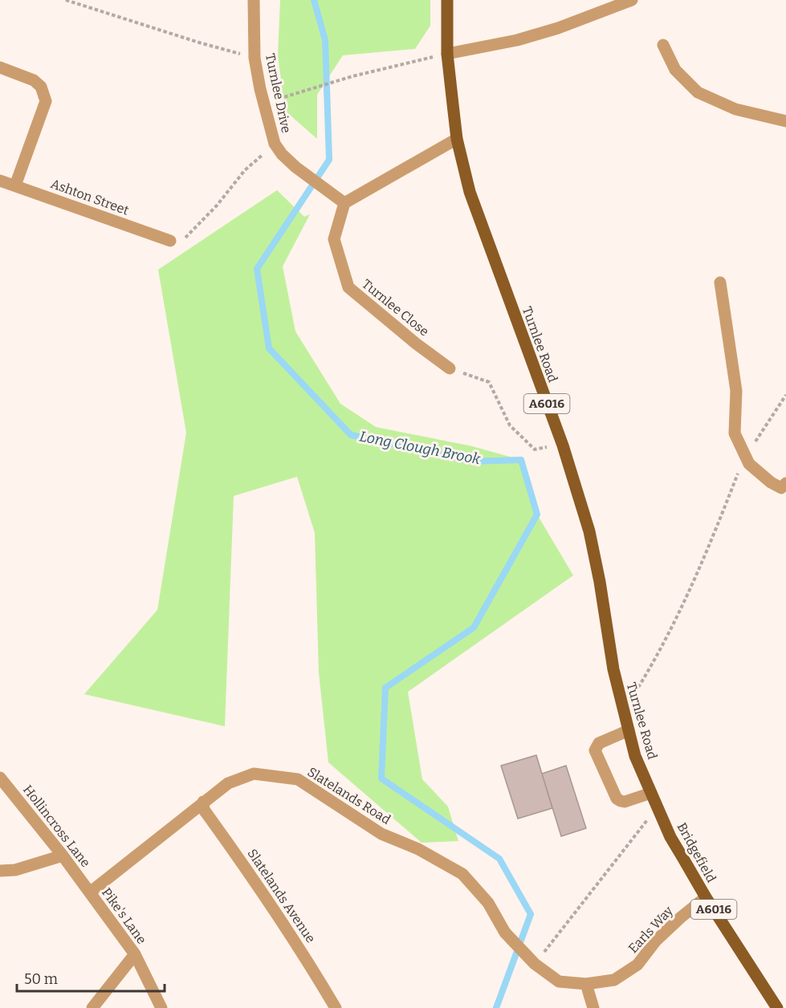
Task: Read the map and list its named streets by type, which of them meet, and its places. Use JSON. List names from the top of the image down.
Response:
{
  "streets": {
    "main road": ["Turnlee Road", "A6016", "Bridgefield"],
    "street": [
      "Turnlee Drive",
      "Ashton Street",
      "Turnlee Close",
      "Slatelands Road",
      "Hollincross Lane",
      "Slatelands Avenue",
      "Pike's Lane",
      "Earls Way"
    ]
  },
  "crossings": [
    ["Turnlee Drive", "Turnlee Close"],
    ["Turnlee Road", "Bridgefield"],
    ["Slatelands Road", "Hollincross Lane"],
    ["Slatelands Road", "Slatelands Avenue"],
    ["Slatelands Road", "Pike's Lane"],
    ["Slatelands Road", "Earls Way"],
    ["Hollincross Lane", "Pike's Lane"],
    ["Bridgefield", "Earls Way"]
  ],
  "water": ["Long Clough Brook"],
  "scale_bar": "50 m"
}
